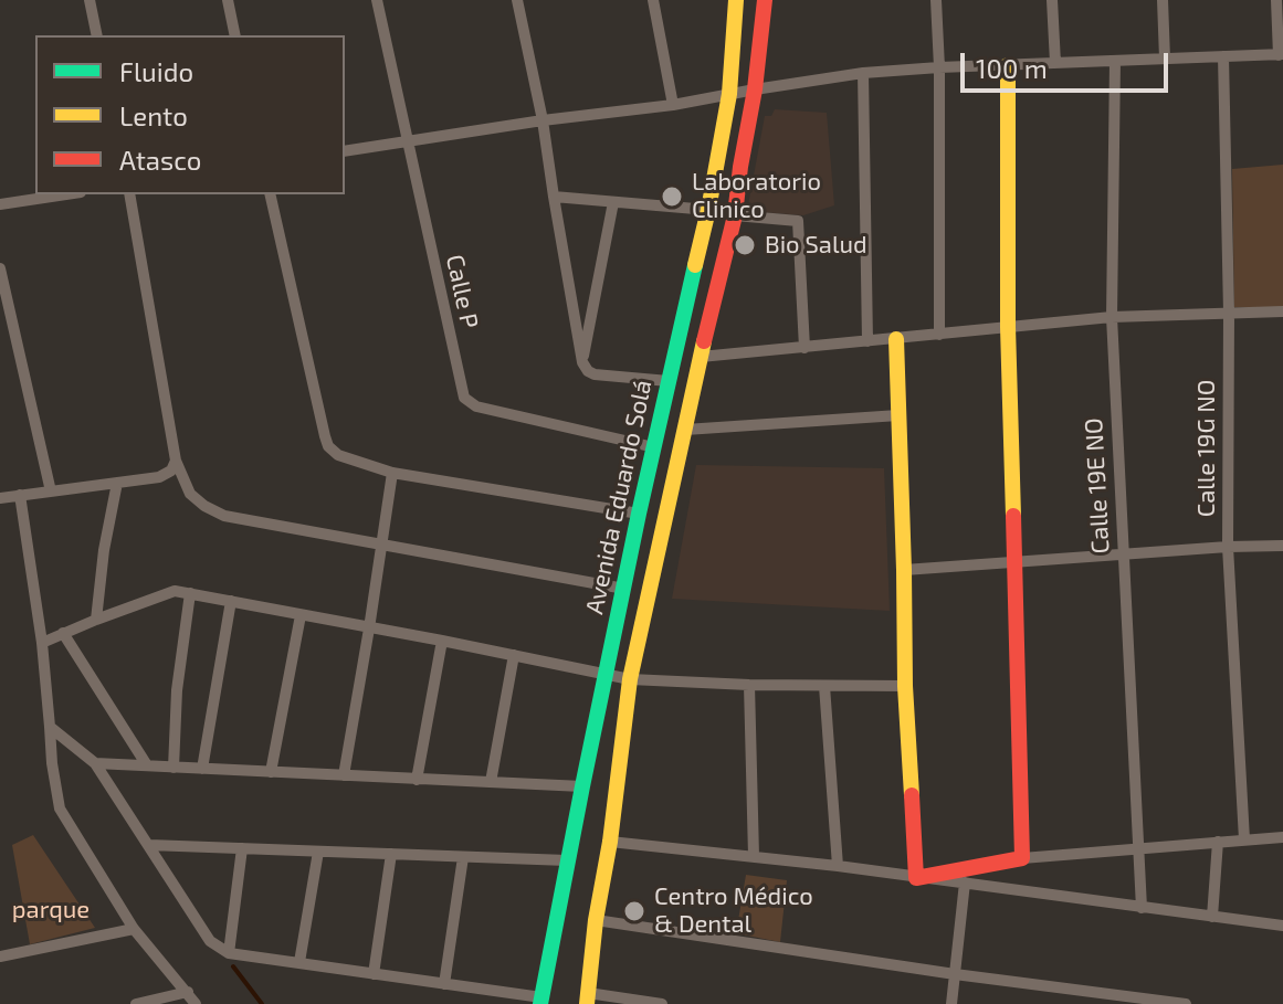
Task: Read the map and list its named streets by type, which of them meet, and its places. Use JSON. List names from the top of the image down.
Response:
{
  "streets": {
    "main road": ["Avenida Eduardo Solá"],
    "street": ["Calle P", "Calle 19G NO", "Calle 19E NO"]
  },
  "crossings": [
    ["Calle P", "Avenida Eduardo Solá"]
  ],
  "parks": ["parque"],
  "places": ["Laboratorio Clinico", "Bio Salud", "Centro Médico & Dental"],
  "legend": ["Fluido", "Lento", "Atasco"],
  "scale_bar": "100 m"
}
